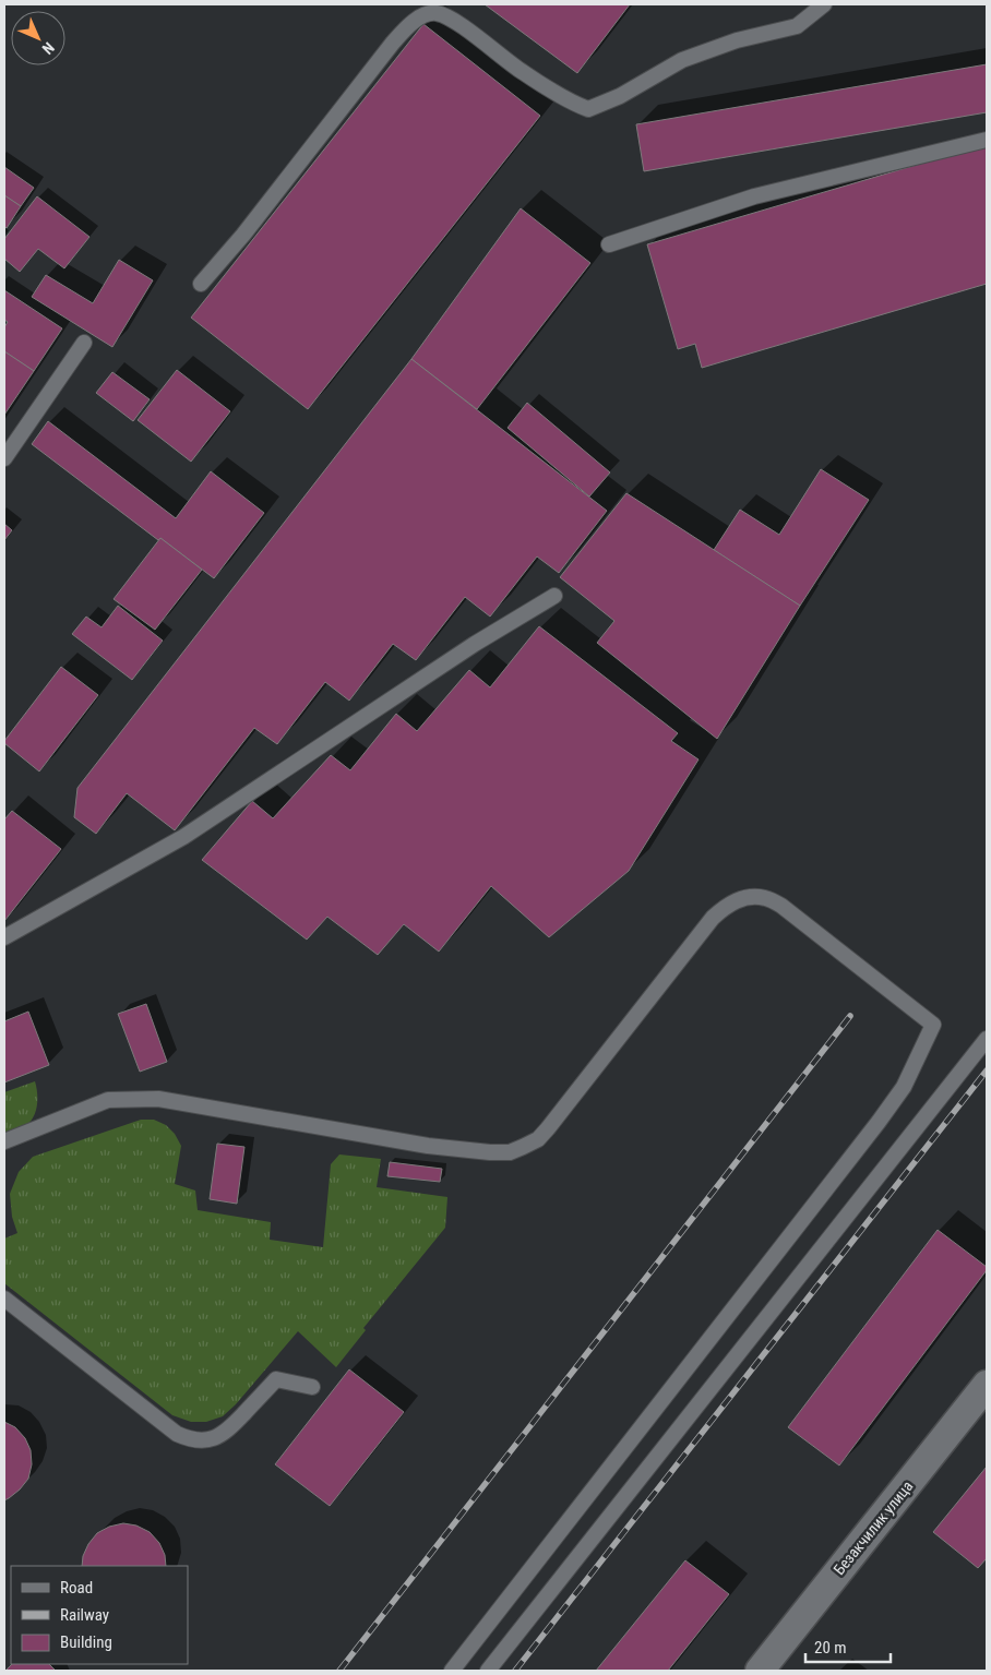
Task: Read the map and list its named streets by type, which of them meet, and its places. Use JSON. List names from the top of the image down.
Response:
{
  "streets": {
    "street": ["Безакчилик улица"]
  },
  "legend": ["Road", "Railway", "Building"],
  "scale_bar": "20 m",
  "north": "bottom right"
}
